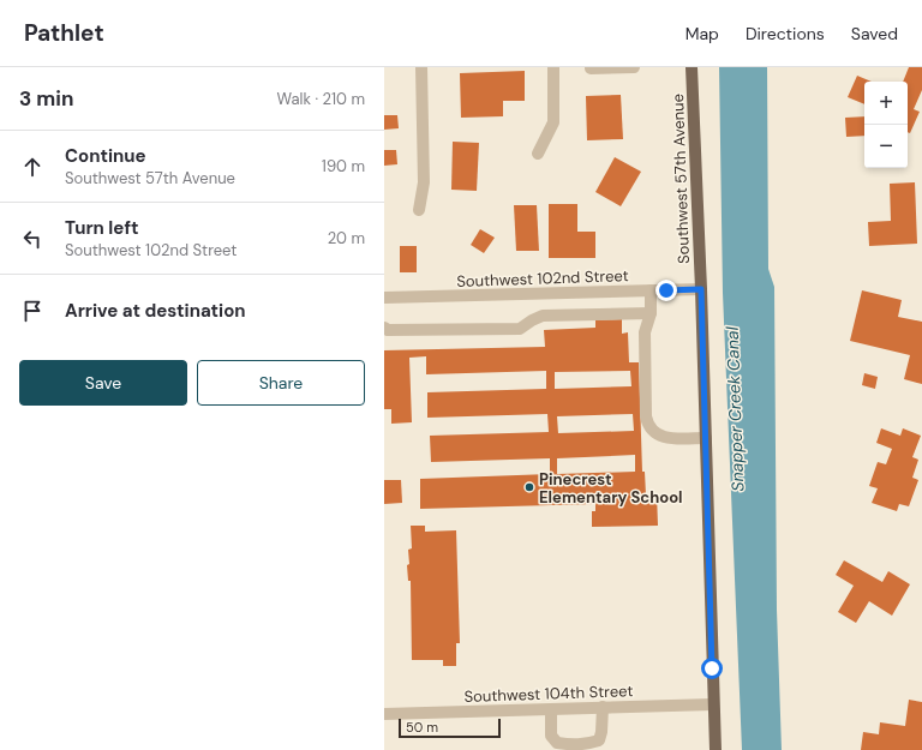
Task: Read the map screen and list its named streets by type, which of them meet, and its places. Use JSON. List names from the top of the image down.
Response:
{
  "streets": {
    "main road": ["Southwest 57th Avenue"],
    "street": ["Southwest 102nd Street", "Southwest 104th Street"]
  },
  "crossings": [
    ["Southwest 57th Avenue", "Southwest 102nd Street"],
    ["Southwest 57th Avenue", "Southwest 104th Street"]
  ],
  "water": ["Snapper Creek Canal"],
  "places": ["Pinecrest Elementary School"],
  "scale_bar": "50 m",
  "page": {
    "header": "Pathlet",
    "nav": ["Map", "Directions", "Saved"],
    "heading": ["3 min", "Walk · 210 m"],
    "map_buttons": ["+", "−"],
    "list": [
      ["Continue", "Southwest 57th Avenue", "190 m"],
      ["Turn left", "Southwest 102nd Street", "20 m"],
      "Arrive at destination"
    ],
    "buttons": ["Save", "Share"],
    "scale": "50 m"
  }
}
